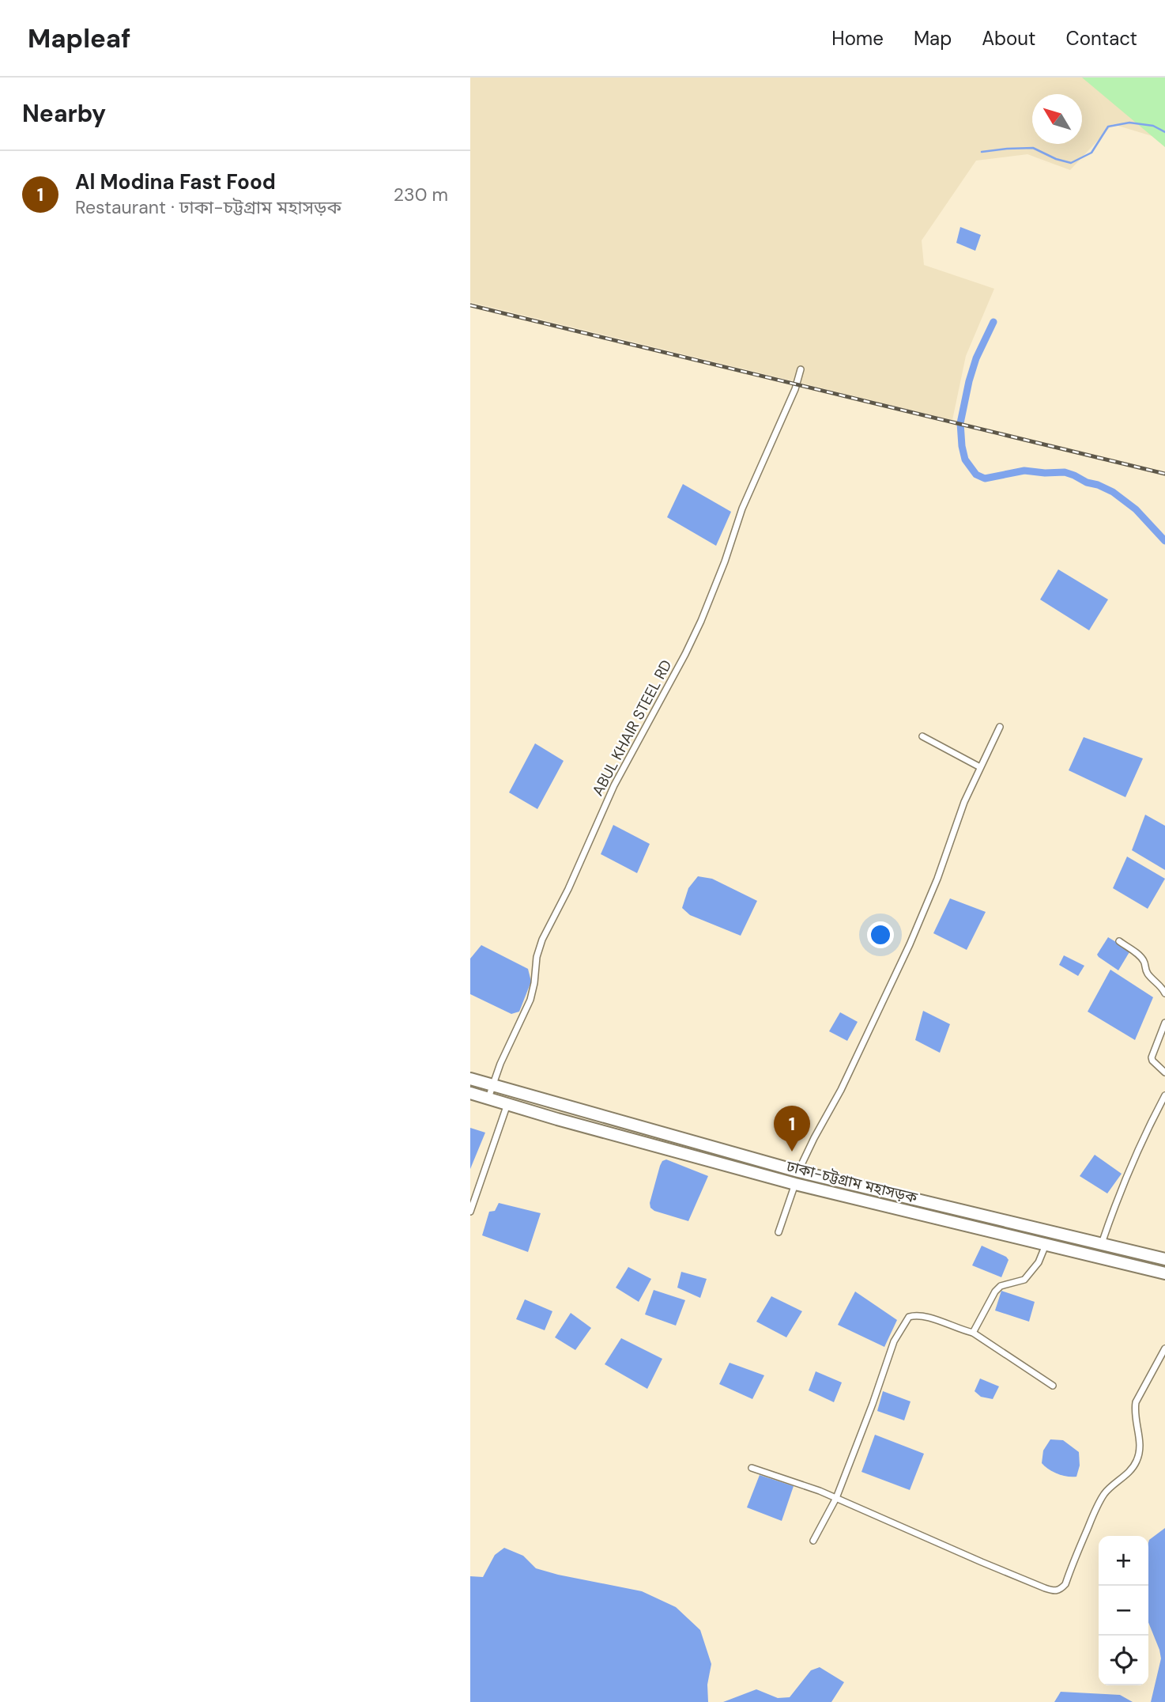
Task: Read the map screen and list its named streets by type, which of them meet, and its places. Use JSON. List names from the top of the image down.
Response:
{
  "streets": {
    "highway": ["ঢাকা-চট্টগ্রাম মহাসড়ক"],
    "street": ["ABUL KHAIR STEEL RD"]
  },
  "crossings": [
    ["ABUL KHAIR STEEL RD", "ঢাকা-চট্টগ্রাম মহাসড়ক"]
  ],
  "north": "top left",
  "page": {
    "header": "Mapleaf",
    "nav": [
      "Home",
      "Map",
      "About",
      "Contact"
    ],
    "heading": "Nearby",
    "list": [
      {
        "mark": "1",
        "name": "Al Modina Fast Food",
        "note": "Restaurant · ঢাকা-চট্টগ্রাম মহাসড়ক",
        "value": "230 m"
      }
    ],
    "pins": "1",
    "map_buttons": ["+", "−"]
  }
}
